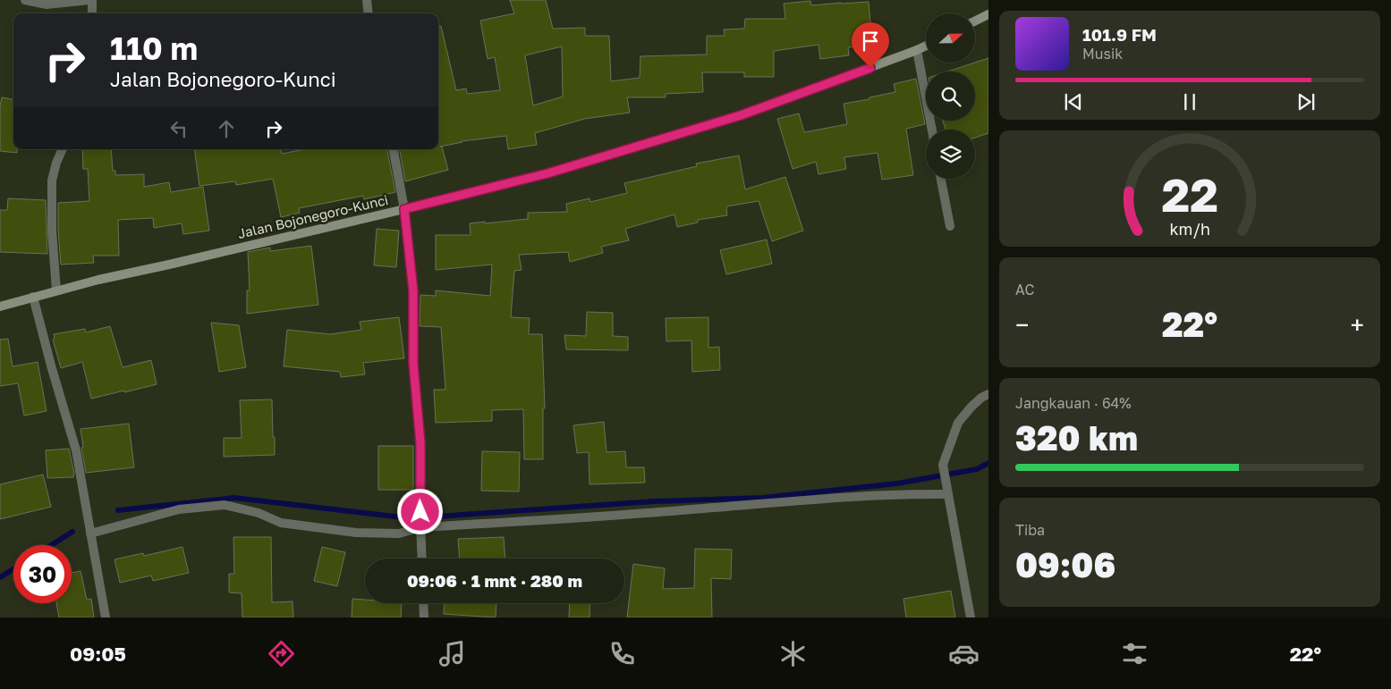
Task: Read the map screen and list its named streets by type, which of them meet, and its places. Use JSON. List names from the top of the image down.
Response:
{
  "streets": {
    "main road": ["Jalan Bojonegoro-Kunci"]
  },
  "north": "right",
  "page": {
    "turn": ["110 m", "Jalan Bojonegoro-Kunci"],
    "song": ["101.9 FM", "Musik"],
    "tile": [
      "AC",
      ["Jangkauan · 64%", "320 km"],
      ["Tiba", "09:06"]
    ],
    "heat": ["−", "22°", "+"],
    "limit": "30",
    "trip": "09:06 · 1 mnt · 280 m",
    "tabs": ["09:05", "22°"],
    "gauge": ["22", "km/h"]
  }
}
